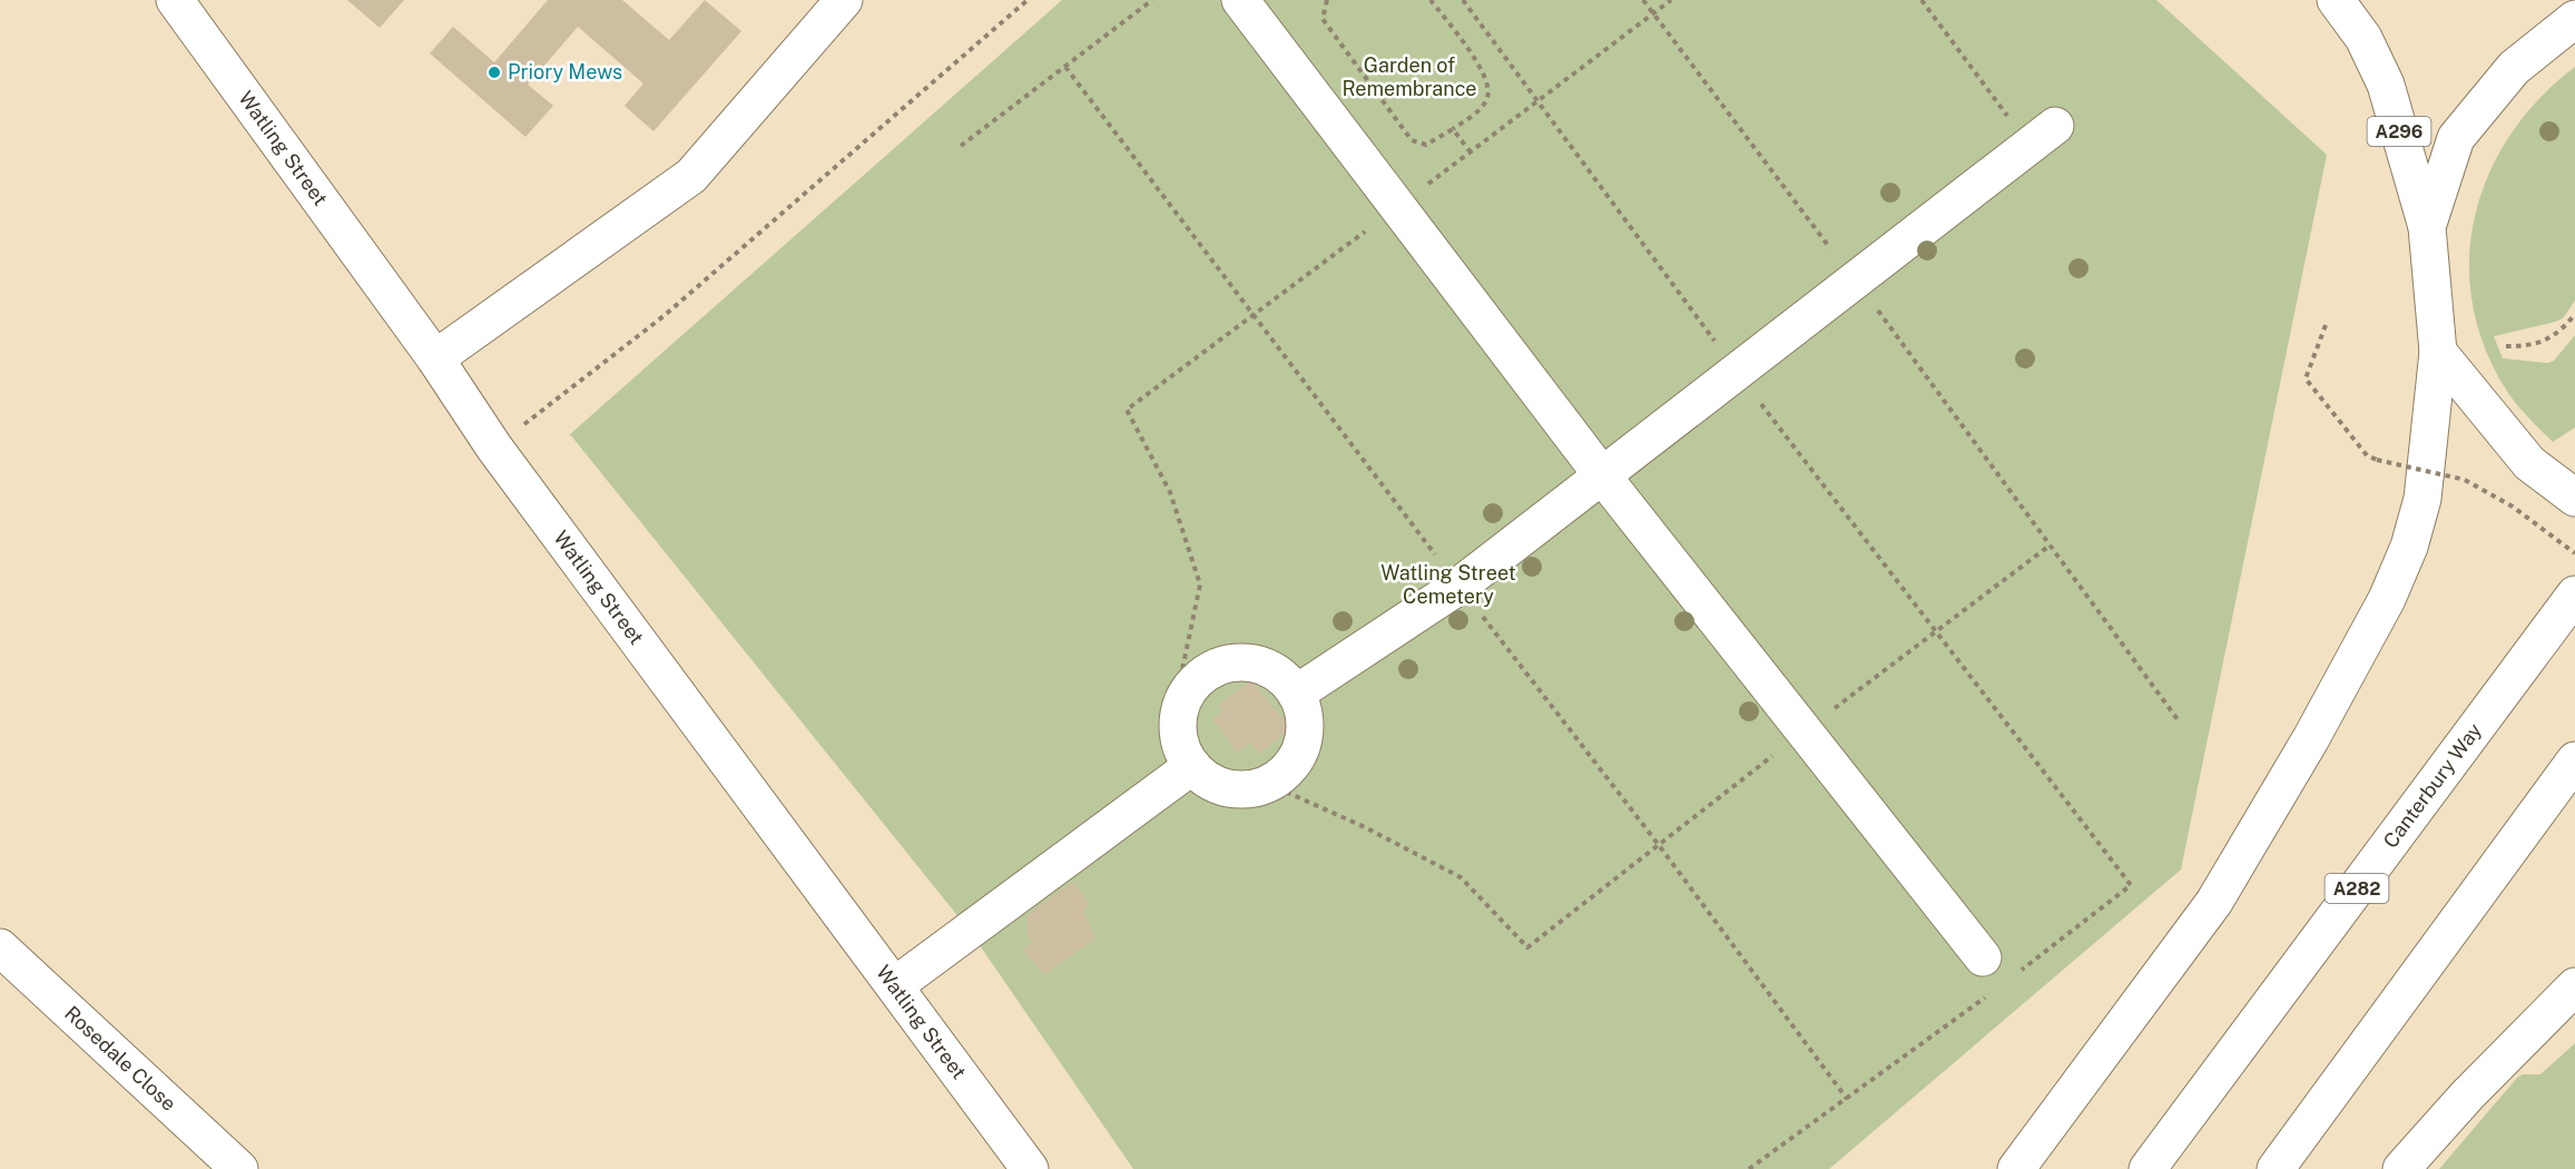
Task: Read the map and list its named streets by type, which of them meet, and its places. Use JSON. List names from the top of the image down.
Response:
{
  "streets": {
    "main road": [
      "A296",
      "Watling Street",
      "Canterbury Way",
      "A282",
      "Rosedale Close"
    ]
  },
  "parks": ["Garden of Remembrance", "Watling Street Cemetery"],
  "places": ["Priory Mews"]
}
